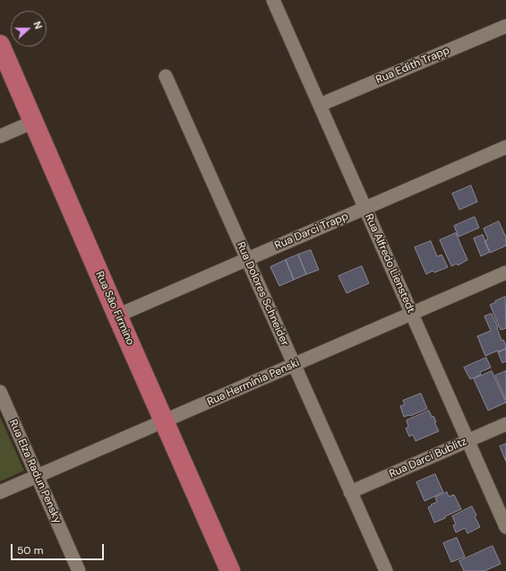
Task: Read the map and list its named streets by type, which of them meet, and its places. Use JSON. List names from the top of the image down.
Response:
{
  "streets": {
    "main road": ["Rua São Firmino"],
    "street": [
      "Rua Edith Trapp",
      "Rua Darci Trapp",
      "Rua Alfredo Lienstedt",
      "Rua Dolores Schneider",
      "Rua Hermínia Penski",
      "Rua Darci Bublitz",
      "Rua Elza Radun Pensky"
    ]
  },
  "crossings": [
    ["Rua Edith Trapp", "Rua Alfredo Lienstedt"],
    ["Rua Darci Trapp", "Rua Alfredo Lienstedt"],
    ["Rua Darci Trapp", "Rua Dolores Schneider"],
    ["Rua Darci Trapp", "Rua São Firmino"],
    ["Rua Alfredo Lienstedt", "Rua Hermínia Penski"],
    ["Rua Alfredo Lienstedt", "Rua Darci Bublitz"],
    ["Rua Dolores Schneider", "Rua Hermínia Penski"],
    ["Rua Dolores Schneider", "Rua Darci Bublitz"],
    ["Rua São Firmino", "Rua Hermínia Penski"],
    ["Rua Hermínia Penski", "Rua Elza Radun Pensky"]
  ],
  "scale_bar": "50 m",
  "north": "right"
}
